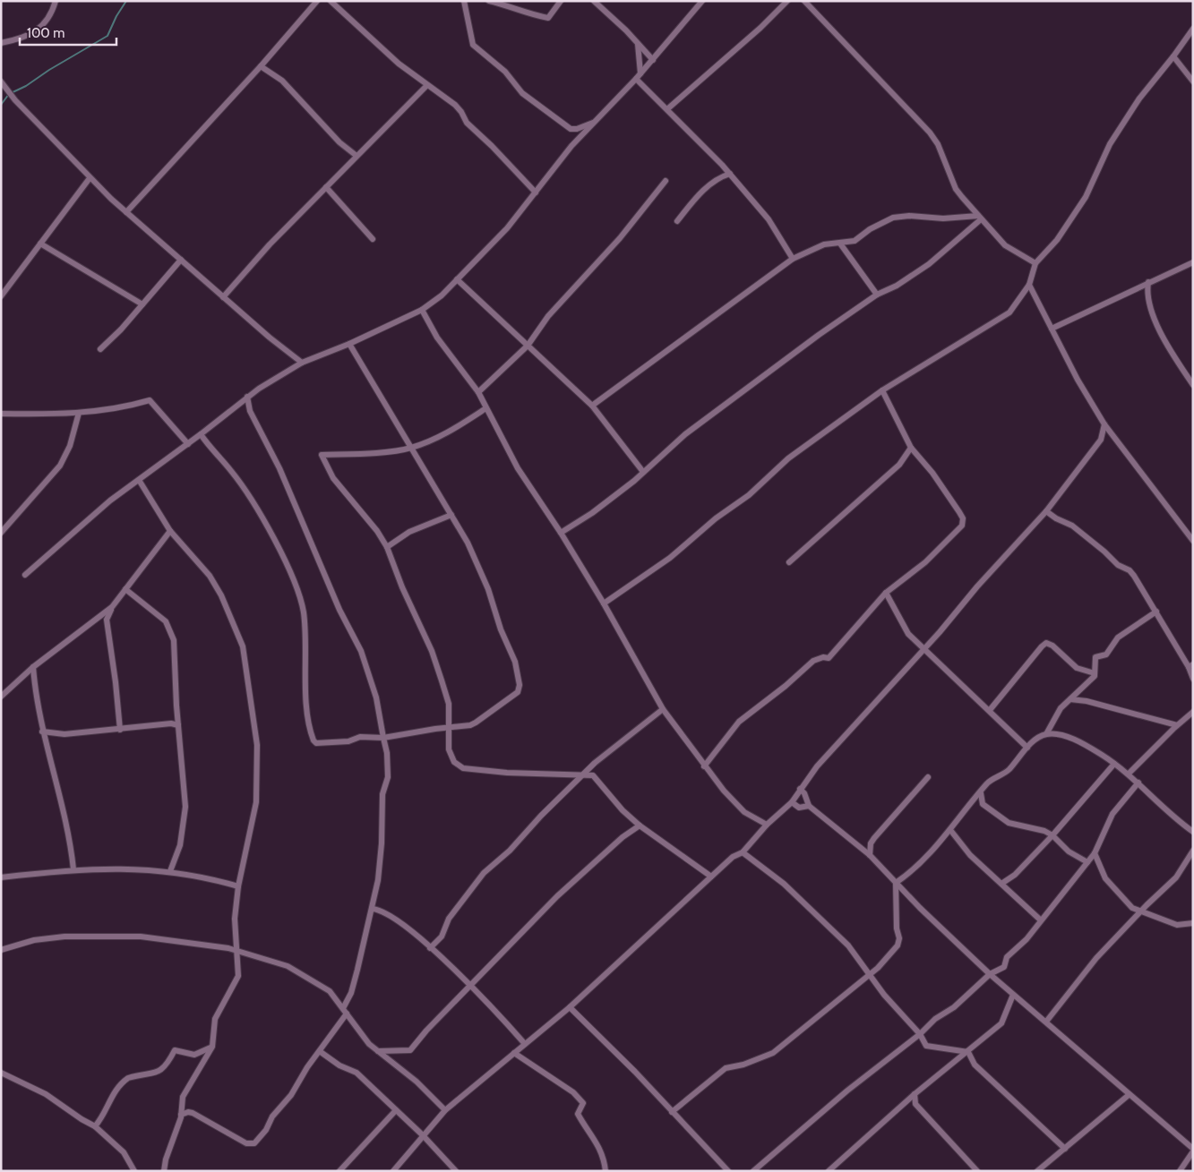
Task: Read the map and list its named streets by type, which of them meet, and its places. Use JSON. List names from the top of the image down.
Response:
{
  "scale_bar": "100 m"
}
